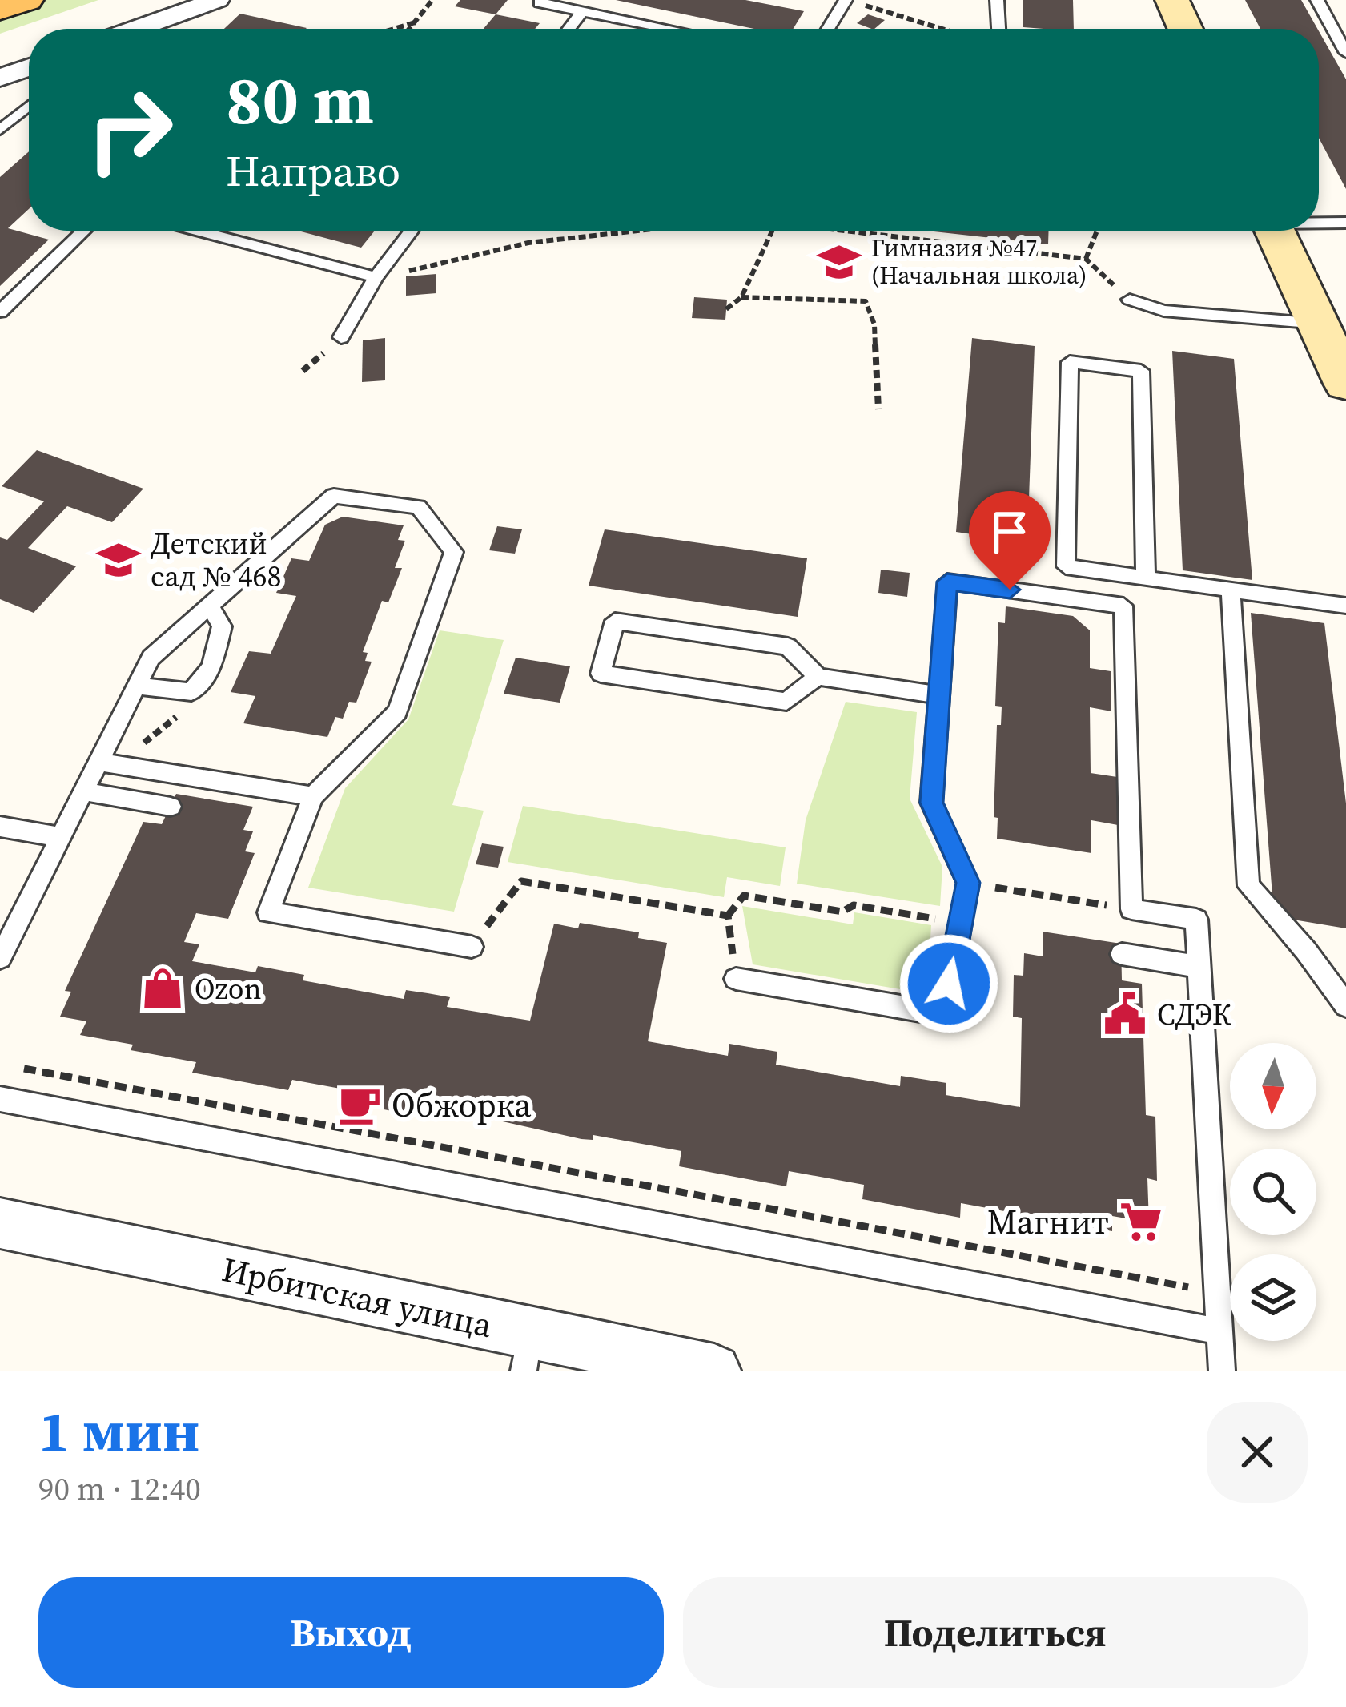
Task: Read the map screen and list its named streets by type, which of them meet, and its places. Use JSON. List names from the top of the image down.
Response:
{
  "streets": {
    "street": ["Ирбитская улица"]
  },
  "places": {
    "school or university": ["Гимназия №47 (Начальная школа)", "Детский сад № 468"],
    "shop": ["Ozon"],
    "public building": ["СДЭК"],
    "cafe": ["Обжорка"],
    "supermarket": ["Магнит"]
  },
  "north": "bottom",
  "page": {
    "turn": ["80 m", "Направо"],
    "heading": ["1 мин", "90 m · 12:40"],
    "buttons": ["Выход", "Поделиться"]
  }
}
